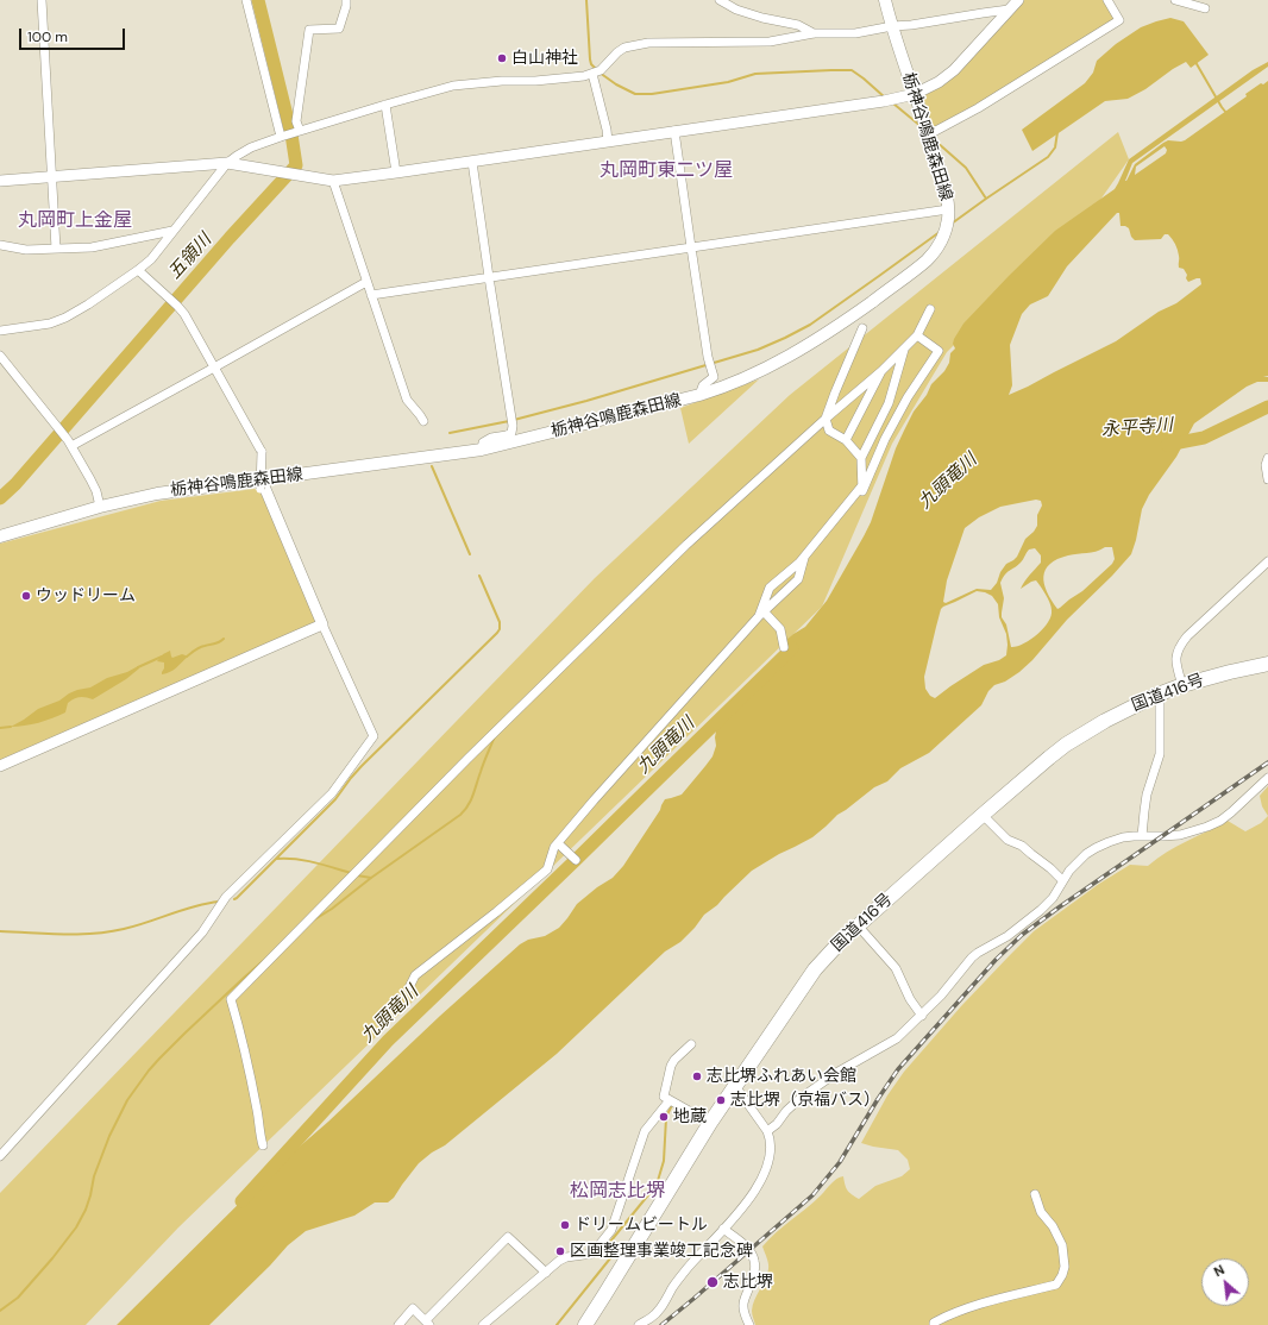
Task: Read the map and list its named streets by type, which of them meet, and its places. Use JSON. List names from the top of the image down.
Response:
{
  "streets": {
    "highway": ["国道416号"],
    "main road": ["栃神谷鳴鹿森田線"]
  },
  "districts": ["丸岡町東二ツ屋", "丸岡町上金屋", "松岡志比堺"],
  "water": ["五領川", "永平寺川", "九頭竜川"],
  "places": [
    "白山神社",
    "ウッドリーム",
    "志比堺ふれあい会館",
    "志比堺（京福バス）",
    "地蔵",
    "ドリームビートル",
    "区画整理事業竣工記念碑",
    "志比堺"
  ],
  "scale_bar": "100 m",
  "north": "top left"
}
